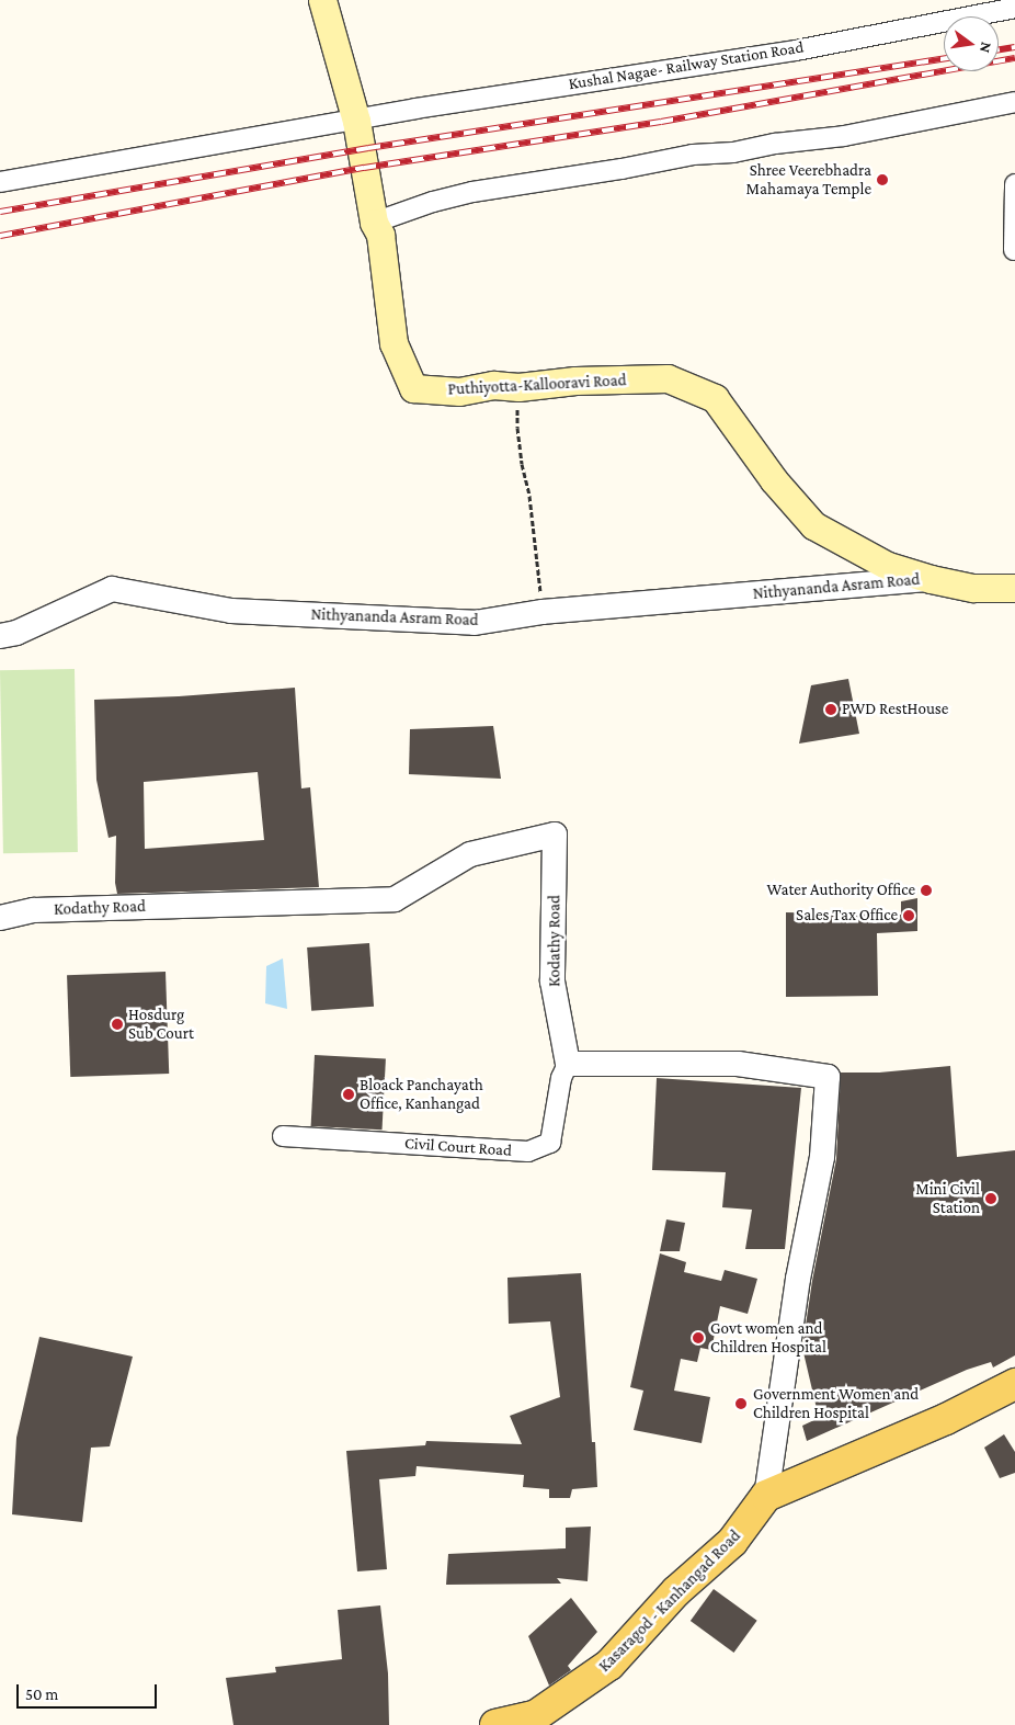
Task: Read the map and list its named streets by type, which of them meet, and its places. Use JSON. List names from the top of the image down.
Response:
{
  "streets": {
    "main road": ["Puthiyotta-Kallooravi Road", "Kasaragod - Kanhangad Road"],
    "street": [
      "Kushal Nagae- Railway Station Road",
      "Nithyananda Asram Road",
      "Kodathy Road",
      "Civil Court Road"
    ]
  },
  "crossings": [
    ["Kushal Nagae- Railway Station Road", "Puthiyotta-Kallooravi Road"],
    ["Puthiyotta-Kallooravi Road", "Nithyananda Asram Road"],
    ["Kodathy Road", "Civil Court Road"]
  ],
  "places": [
    "Shree Veerebhadra Mahamaya Temple",
    "PWD RestHouse",
    "Water Authority Office",
    "Sales Tax Office",
    "Hosdurg Sub Court",
    "Bloack Panchayath Office, Kanhangad",
    "Mini Civil Station",
    "Govt women and Children Hospital",
    "Government Women and Children Hospital"
  ],
  "scale_bar": "50 m",
  "north": "right"
}
